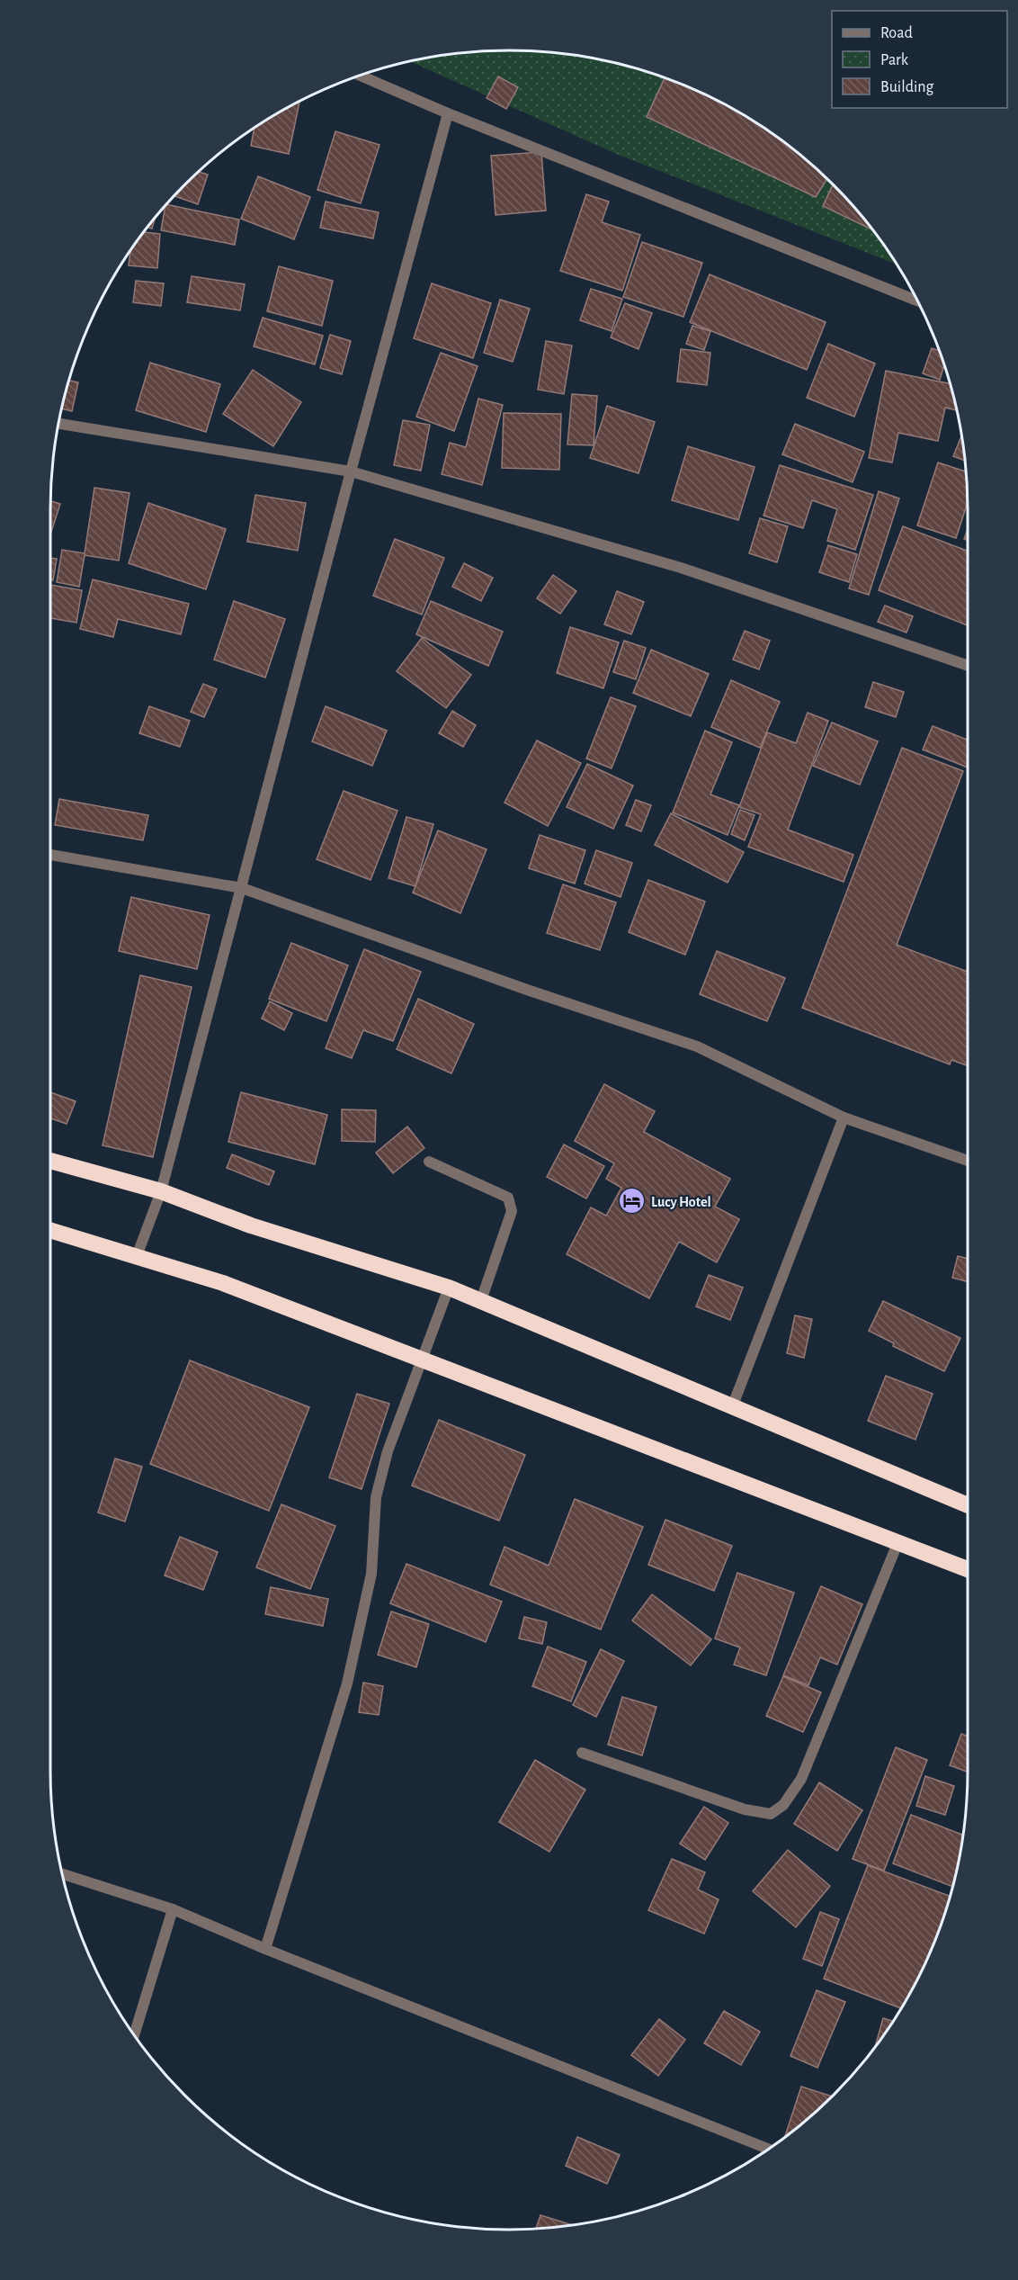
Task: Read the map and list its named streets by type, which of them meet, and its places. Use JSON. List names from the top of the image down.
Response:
{
  "places": {
    "hotel": ["Lucy Hotel"]
  },
  "legend": ["Road", "Park", "Building"]
}
